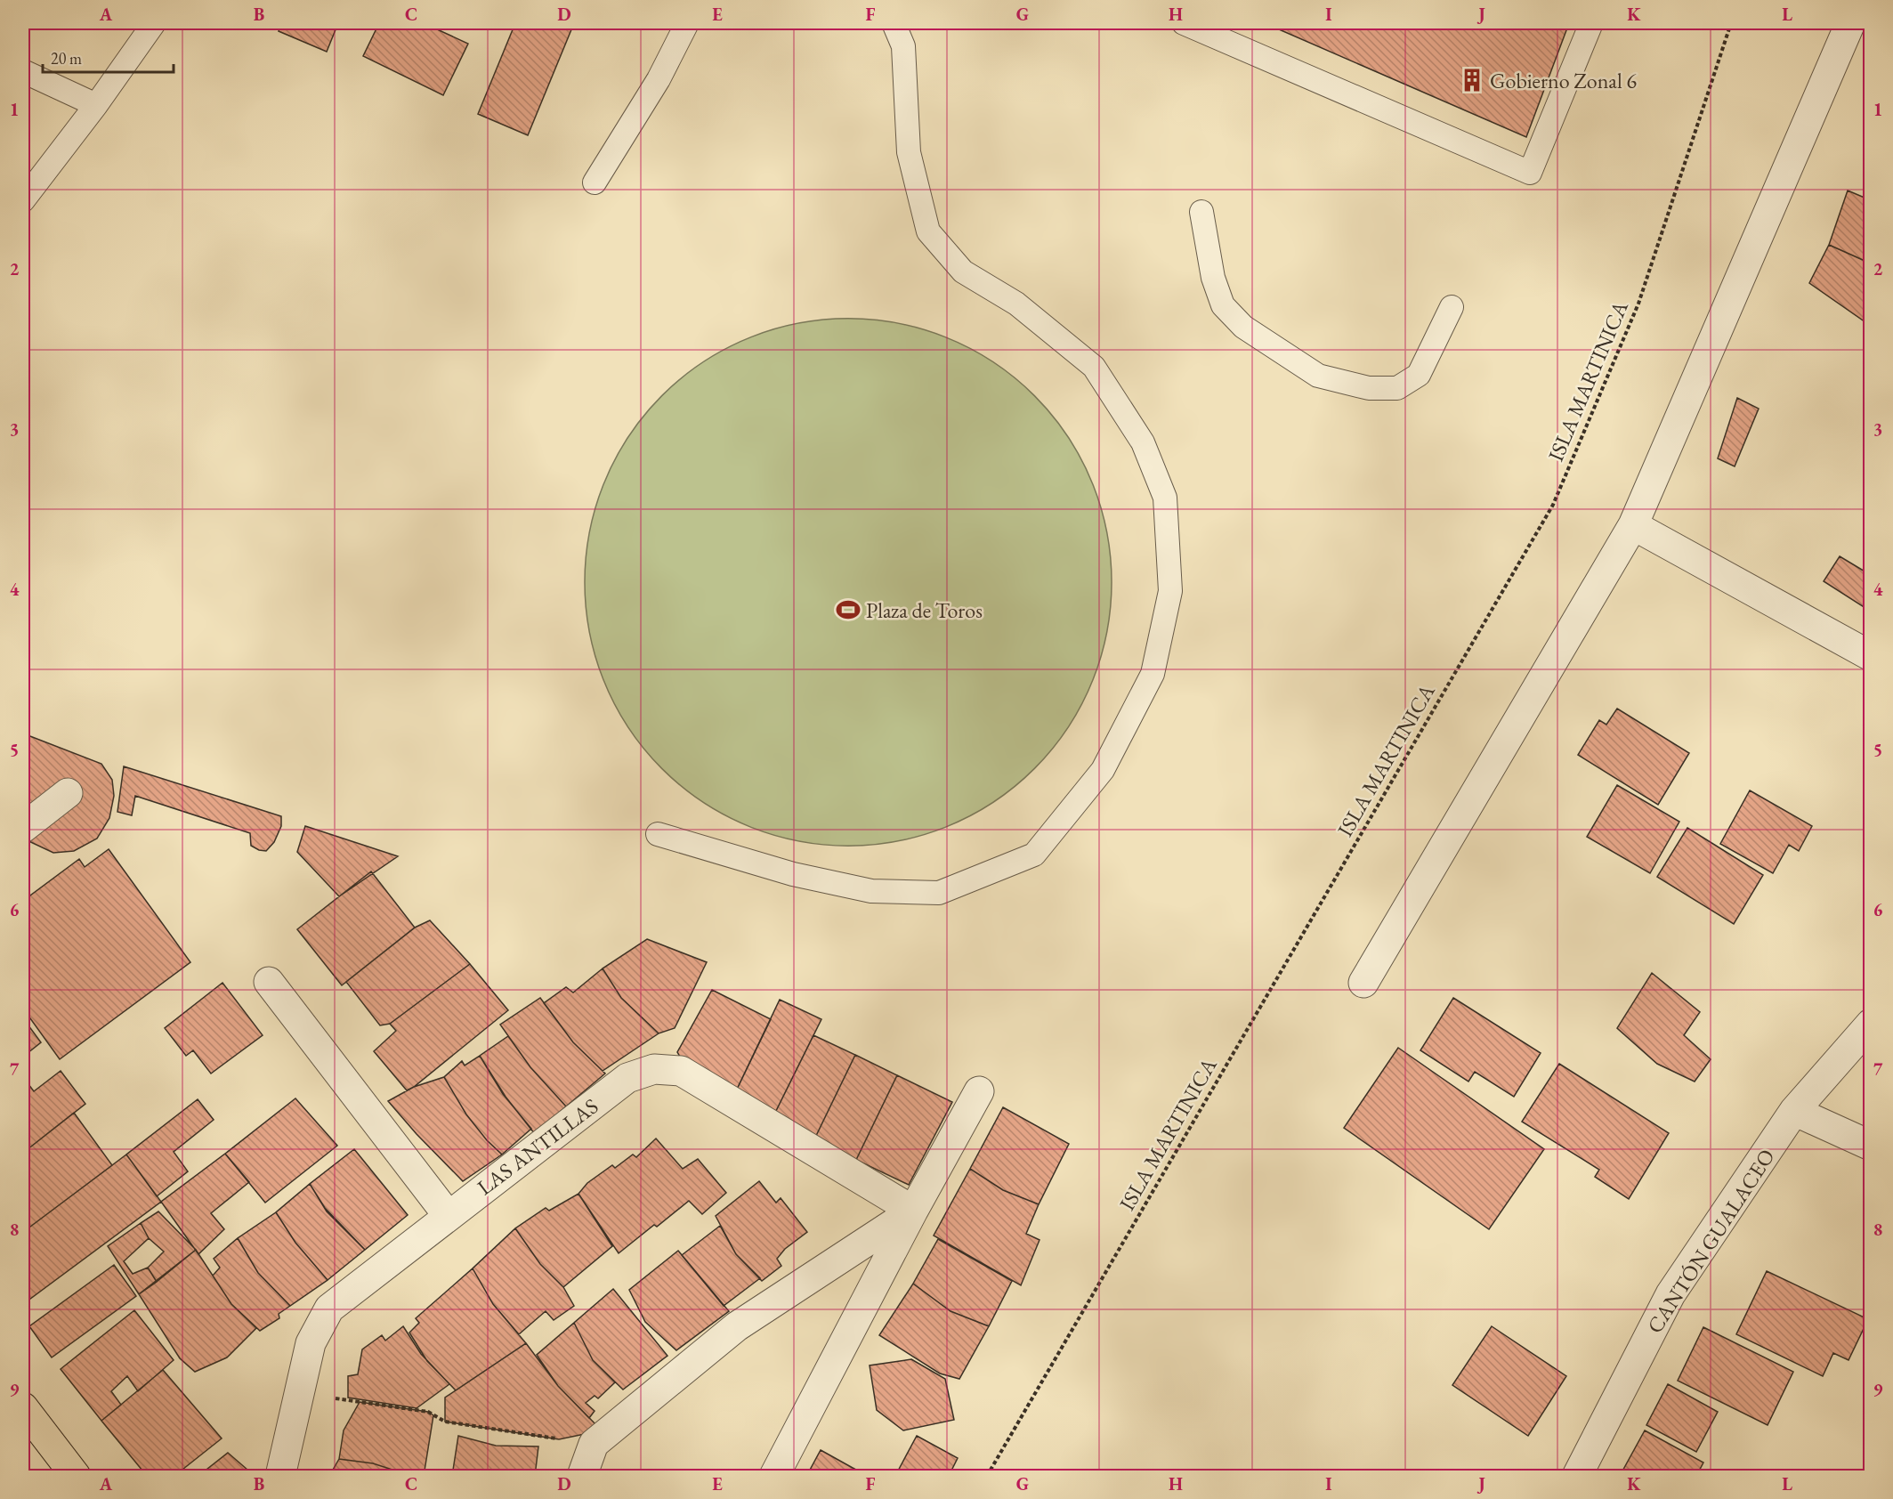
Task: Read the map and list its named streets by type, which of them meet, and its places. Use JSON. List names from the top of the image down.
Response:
{
  "streets": {
    "street": ["LAS ANTILLAS", "CANTÓN GUALACEO"],
    "path": ["ISLA MARTINICA"]
  },
  "places": {
    "building": ["Gobierno Zonal 6"],
    "sports": ["Plaza de Toros"]
  },
  "scale_bar": "20 m",
  "grid": {
    "columns": [
      "A",
      "B",
      "C",
      "D",
      "E",
      "F",
      "G",
      "H",
      "I",
      "J",
      "K",
      "L"
    ],
    "rows": [
      "1",
      "2",
      "3",
      "4",
      "5",
      "6",
      "7",
      "8",
      "9"
    ]
  }
}
